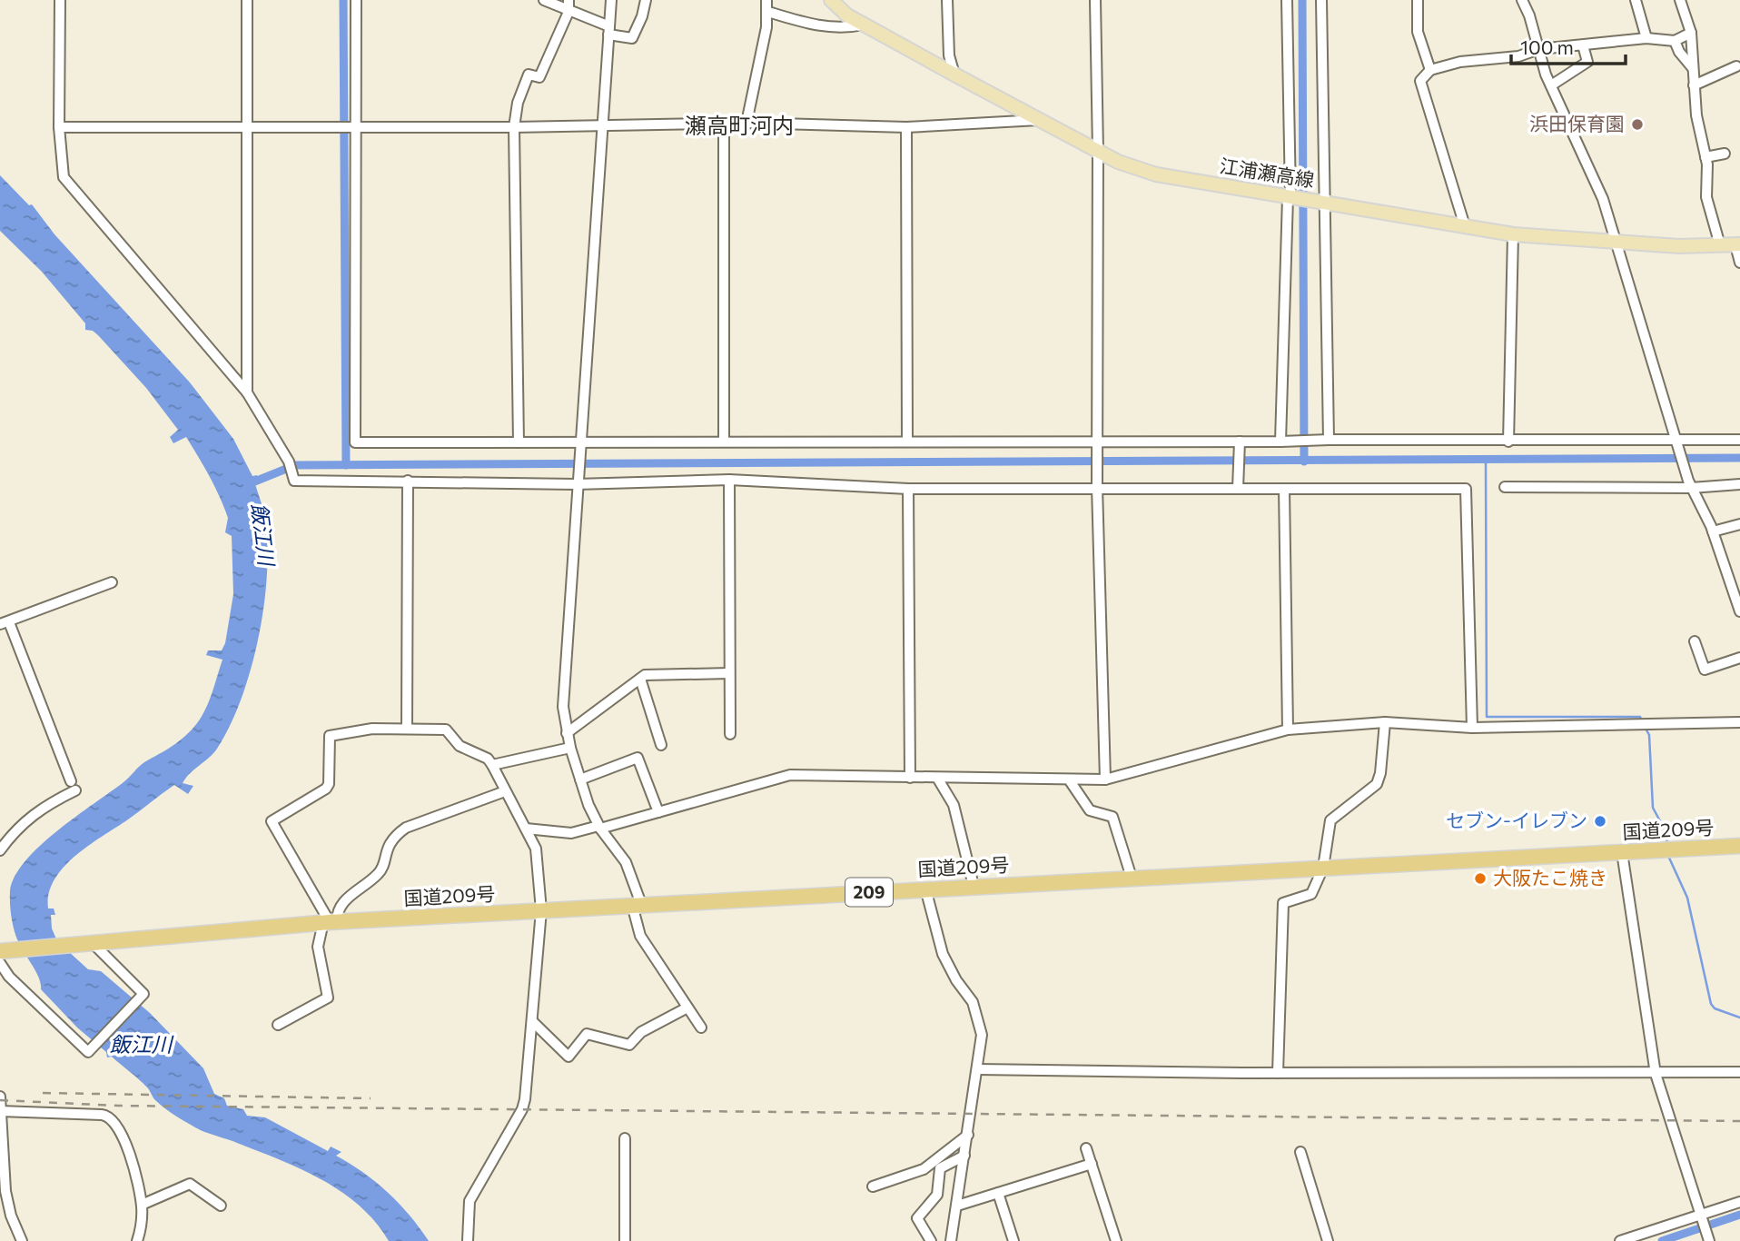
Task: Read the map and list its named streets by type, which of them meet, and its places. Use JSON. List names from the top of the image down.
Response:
{
  "streets": {
    "highway": ["国道209号", "209"],
    "main road": ["江浦瀬高線"]
  },
  "districts": ["瀬高町河内"],
  "water": ["飯江川"],
  "places": ["浜田保育園", "セブン-イレブン", "大阪たこ焼き"],
  "scale_bar": "100 m"
}
